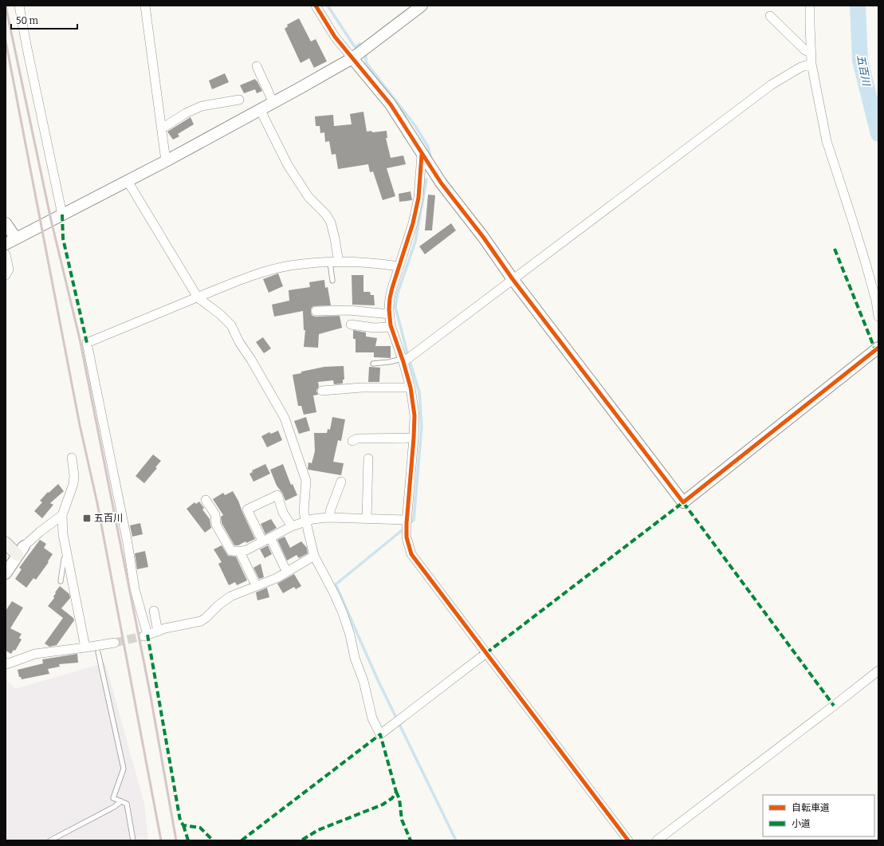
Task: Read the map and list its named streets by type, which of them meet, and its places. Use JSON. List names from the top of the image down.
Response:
{
  "water": ["五百川"],
  "places": {
    "transit": ["五百川"]
  },
  "legend": ["自転車道", "小道"],
  "scale_bar": "50 m"
}
